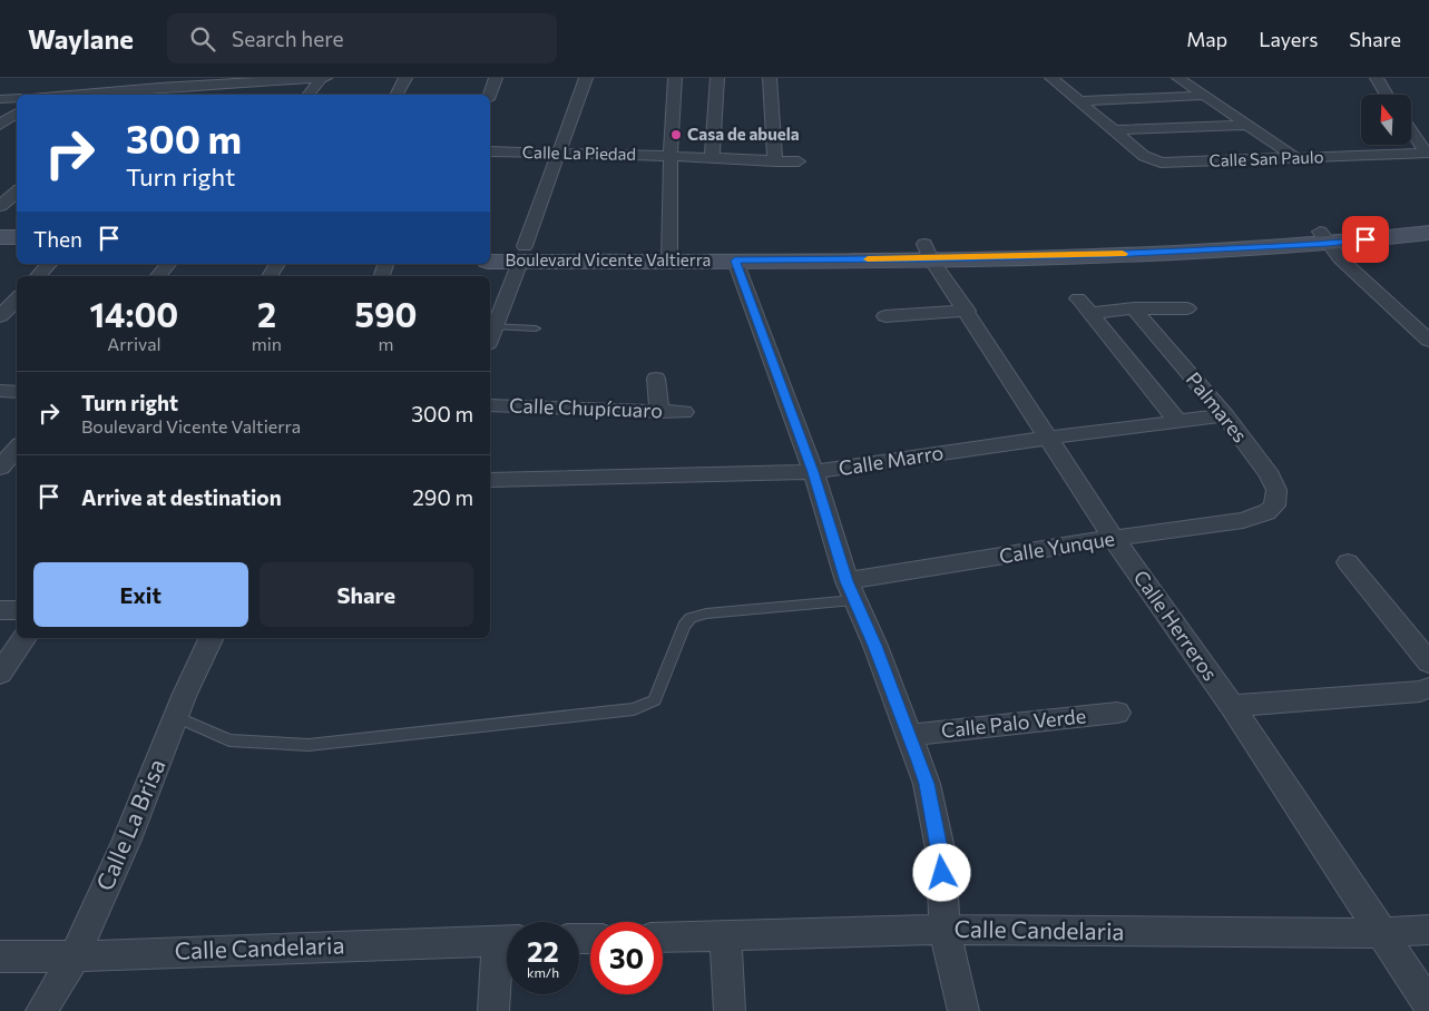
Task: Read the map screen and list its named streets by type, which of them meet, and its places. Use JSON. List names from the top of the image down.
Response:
{
  "streets": {
    "main road": ["Boulevard Vicente Valtierra"],
    "street": [
      "Calle La Piedad",
      "Calle San Paulo",
      "Palmares",
      "Calle Chupícuaro",
      "Calle Marro",
      "Calle Yunque",
      "Calle Herreros",
      "Calle Palo Verde",
      "Calle La Brisa",
      "Calle Candelaria"
    ]
  },
  "crossings": [
    ["Boulevard Vicente Valtierra", "Calle Herreros"],
    ["Palmares", "Calle Marro"],
    ["Palmares", "Calle Yunque"],
    ["Calle Marro", "Calle Herreros"],
    ["Calle Yunque", "Calle Herreros"],
    ["Calle Herreros", "Calle Candelaria"],
    ["Calle La Brisa", "Calle Candelaria"]
  ],
  "places": ["Casa de abuela"],
  "north": "top",
  "page": {
    "header": "Waylane",
    "search": "Search here",
    "nav": ["Map", "Layers", "Share"],
    "turn": ["300 m", "Turn right"],
    "then": "Then",
    "eta": [
      "14:00",
      "Arrival",
      "2",
      "min",
      "590",
      "m"
    ],
    "list": [
      {
        "name": "Turn right",
        "note": "Boulevard Vicente Valtierra",
        "value": "300 m"
      },
      {
        "name": "Arrive at destination",
        "value": "290 m"
      }
    ],
    "buttons": ["Exit", "Share"],
    "speed": "22 km/h",
    "limit": "30"
  }
}
